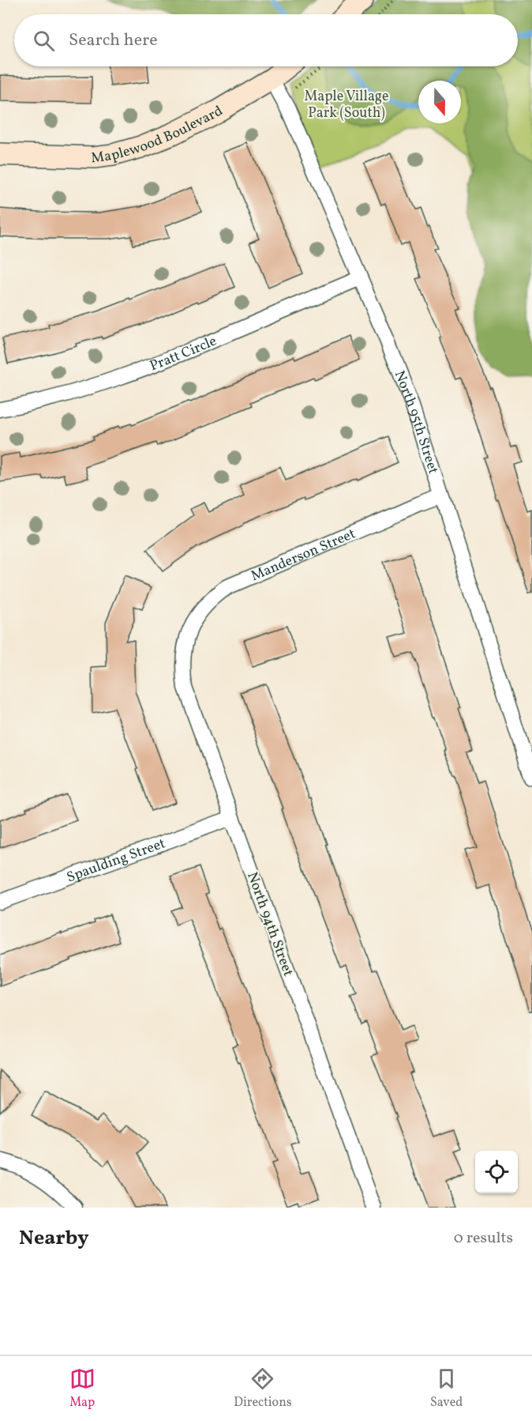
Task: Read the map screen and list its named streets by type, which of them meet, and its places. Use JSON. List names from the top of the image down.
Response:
{
  "streets": {
    "street": [
      "Maplewood Boulevard",
      "Pratt Circle",
      "North 95th Street",
      "Manderson Street",
      "Spaulding Street",
      "North 94th Street"
    ]
  },
  "crossings": [
    ["Maplewood Boulevard", "North 95th Street"],
    ["Pratt Circle", "North 95th Street"],
    ["North 95th Street", "Manderson Street"],
    ["Manderson Street", "North 94th Street"],
    ["Spaulding Street", "North 94th Street"]
  ],
  "parks": ["Maple Village Park (South)"],
  "north": "bottom",
  "page": {
    "search": "Search here",
    "heading": ["Nearby", "0 results"],
    "nav": ["Map", "Directions", "Saved"]
  }
}
